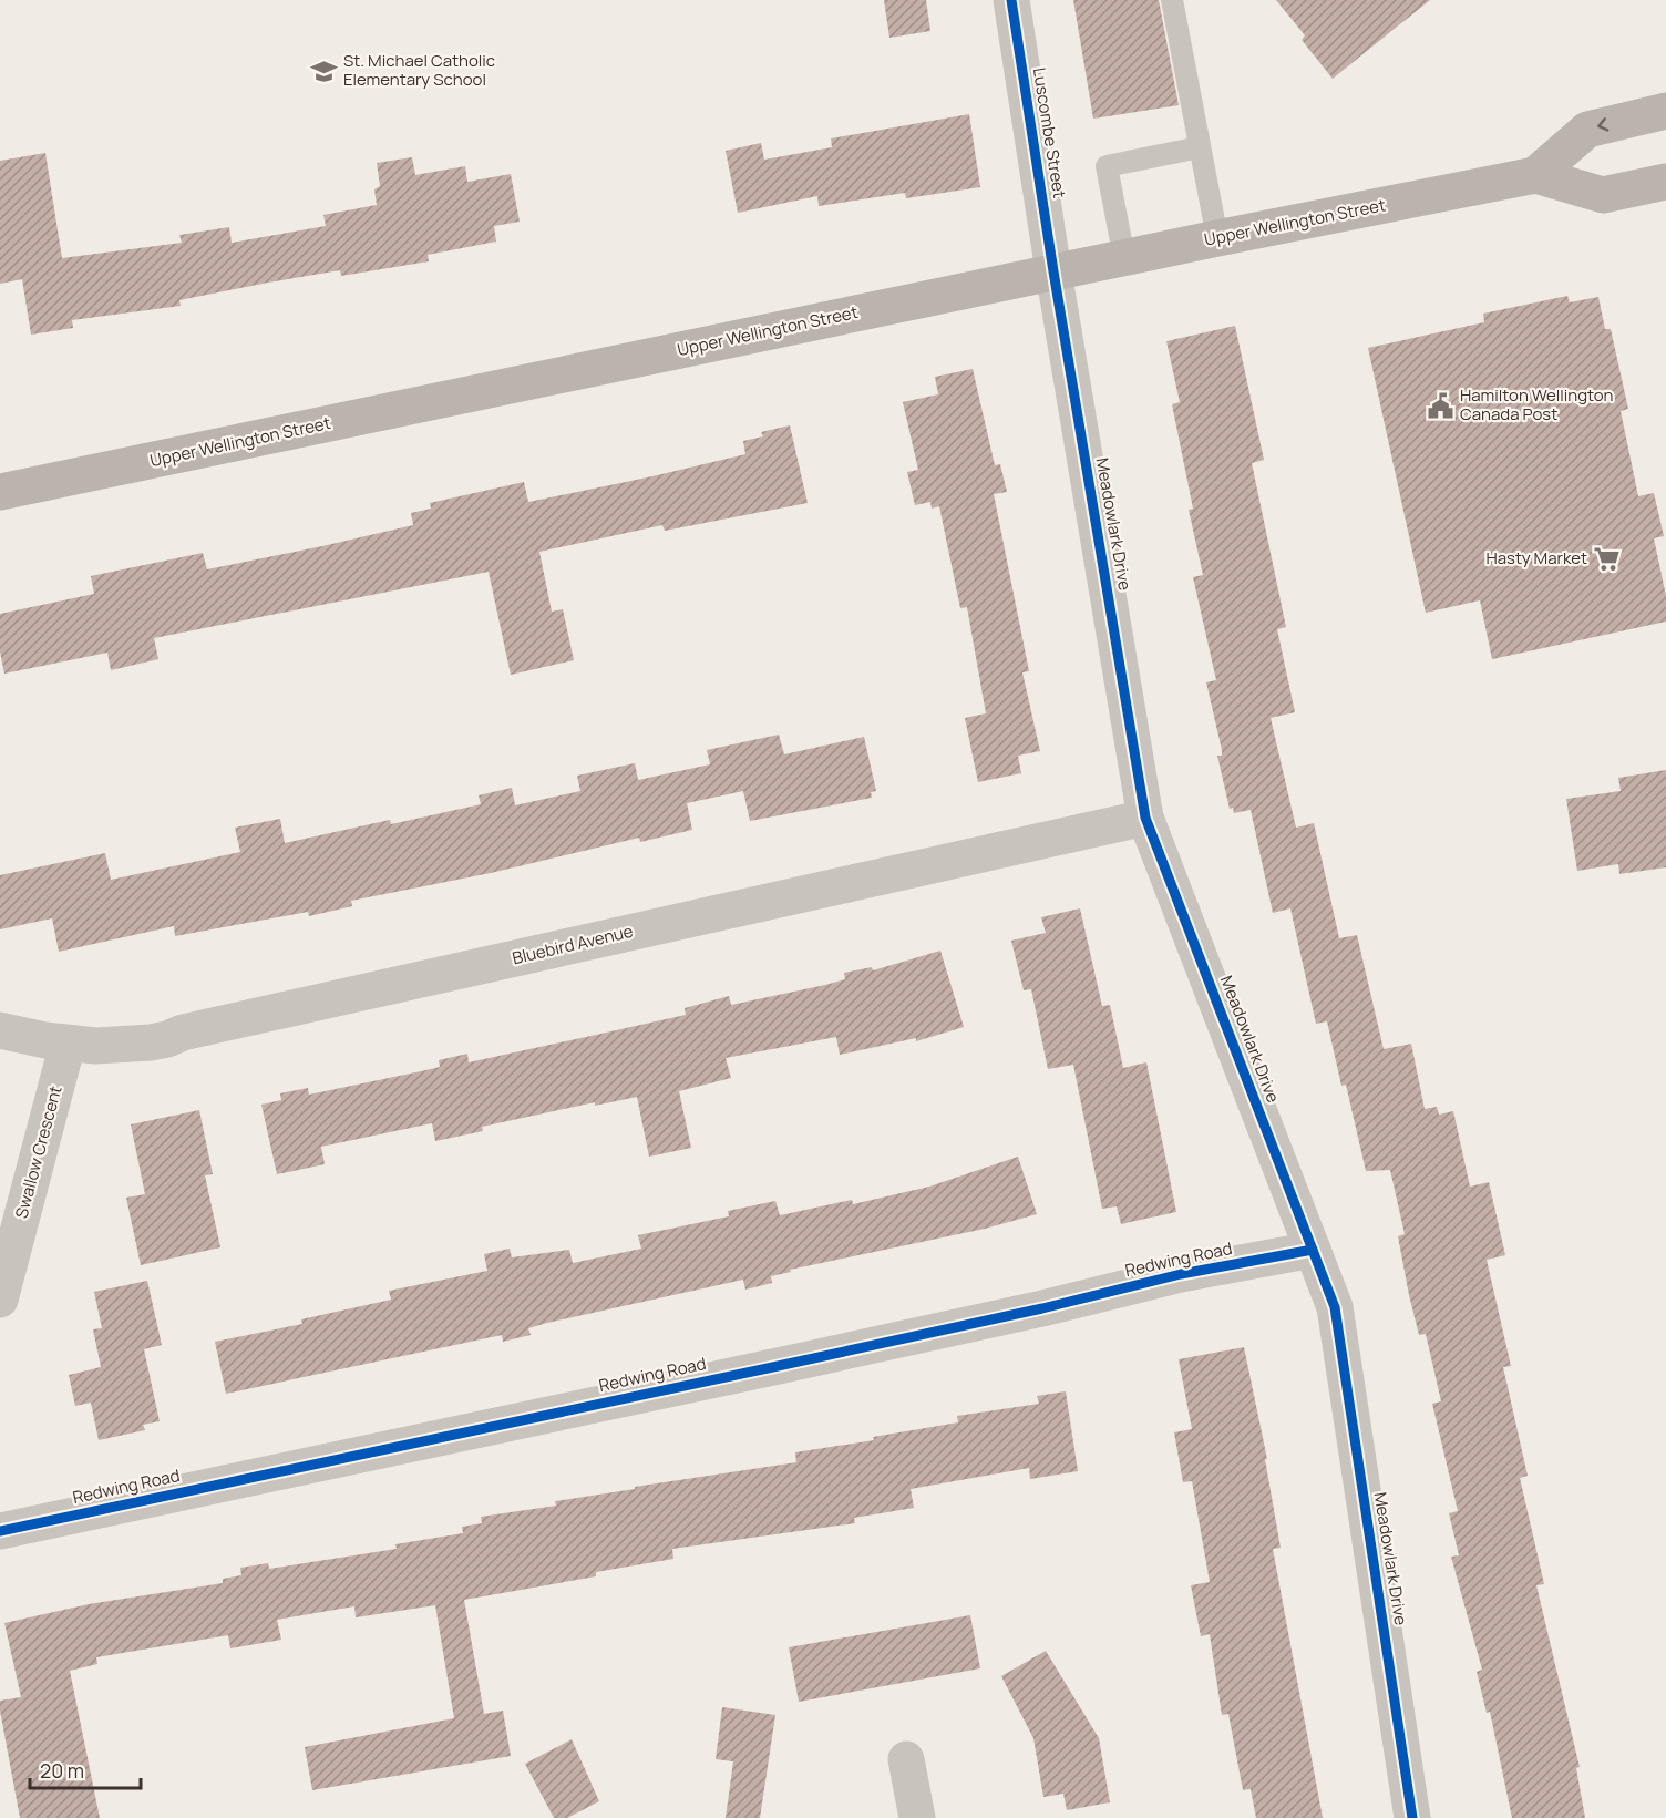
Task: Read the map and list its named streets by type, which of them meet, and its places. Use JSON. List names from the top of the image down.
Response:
{
  "streets": {
    "main road": ["Upper Wellington Street"],
    "street": [
      "Luscombe Street",
      "Meadowlark Drive",
      "Bluebird Avenue",
      "Swallow Crescent",
      "Redwing Road"
    ]
  },
  "crossings": [
    ["Luscombe Street", "Upper Wellington Street"],
    ["Luscombe Street", "Meadowlark Drive"],
    ["Upper Wellington Street", "Meadowlark Drive"],
    ["Meadowlark Drive", "Bluebird Avenue"],
    ["Meadowlark Drive", "Redwing Road"],
    ["Bluebird Avenue", "Swallow Crescent"]
  ],
  "places": {
    "school or university": ["St. Michael Catholic Elementary School"],
    "public building": ["Hamilton Wellington Canada Post"],
    "supermarket": ["Hasty Market"]
  },
  "scale_bar": "20 m"
}
